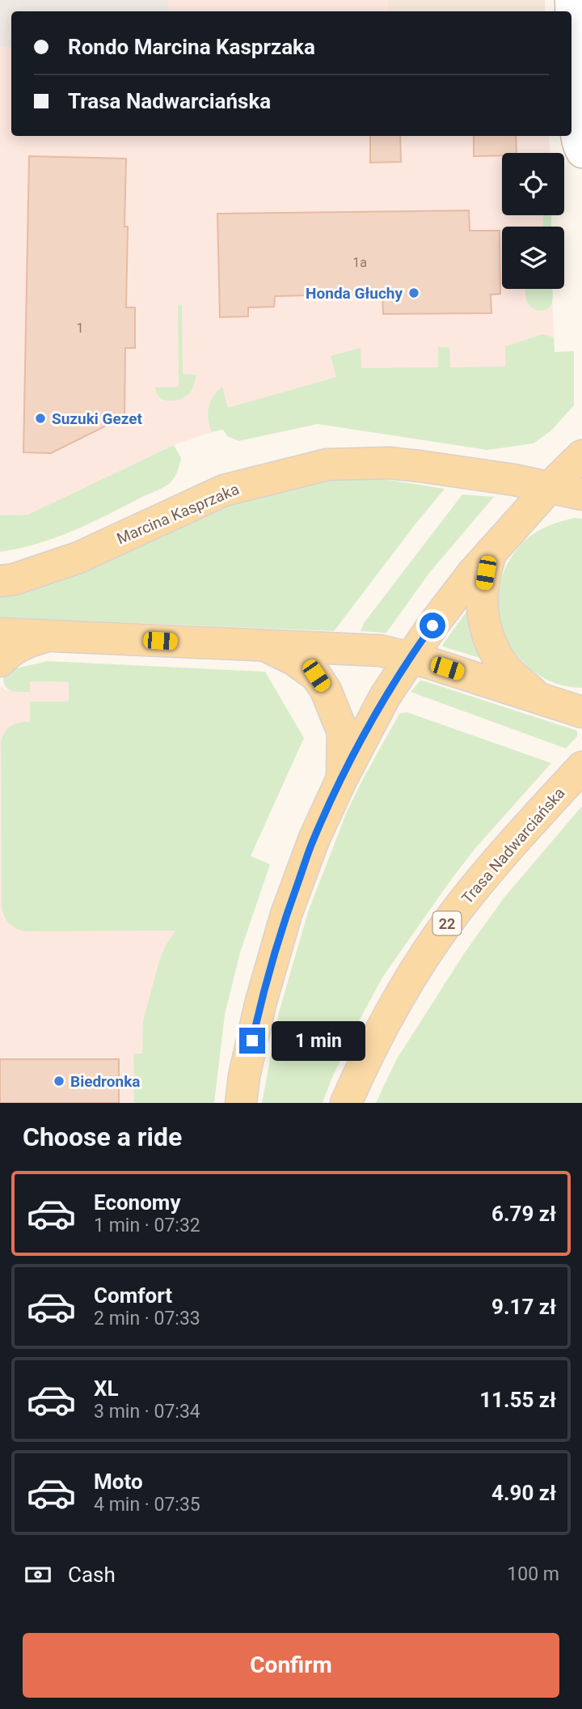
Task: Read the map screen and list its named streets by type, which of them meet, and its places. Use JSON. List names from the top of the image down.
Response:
{
  "streets": {
    "main road": ["Marcina Kasprzaka", "Trasa Nadwarciańska", "22"]
  },
  "places": ["Honda Głuchy", "Suzuki Gezet", "Biedronka"],
  "house_numbers": ["1a", "1"],
  "page": {
    "banner": ["Rondo Marcina Kasprzaka", "Trasa Nadwarciańska"],
    "bubble": "1 min",
    "heading": "Choose a ride",
    "list": [
      {
        "name": "Economy",
        "note": "1 min · 07:32",
        "value": "6.79 zł"
      },
      {
        "name": "Comfort",
        "note": "2 min · 07:33",
        "value": "9.17 zł"
      },
      {
        "name": "XL",
        "note": "3 min · 07:34",
        "value": "11.55 zł"
      },
      {
        "name": "Moto",
        "note": "4 min · 07:35",
        "value": "4.90 zł"
      }
    ],
    "pay": ["Cash", "100 m"],
    "buttons": "Confirm"
  }
}
